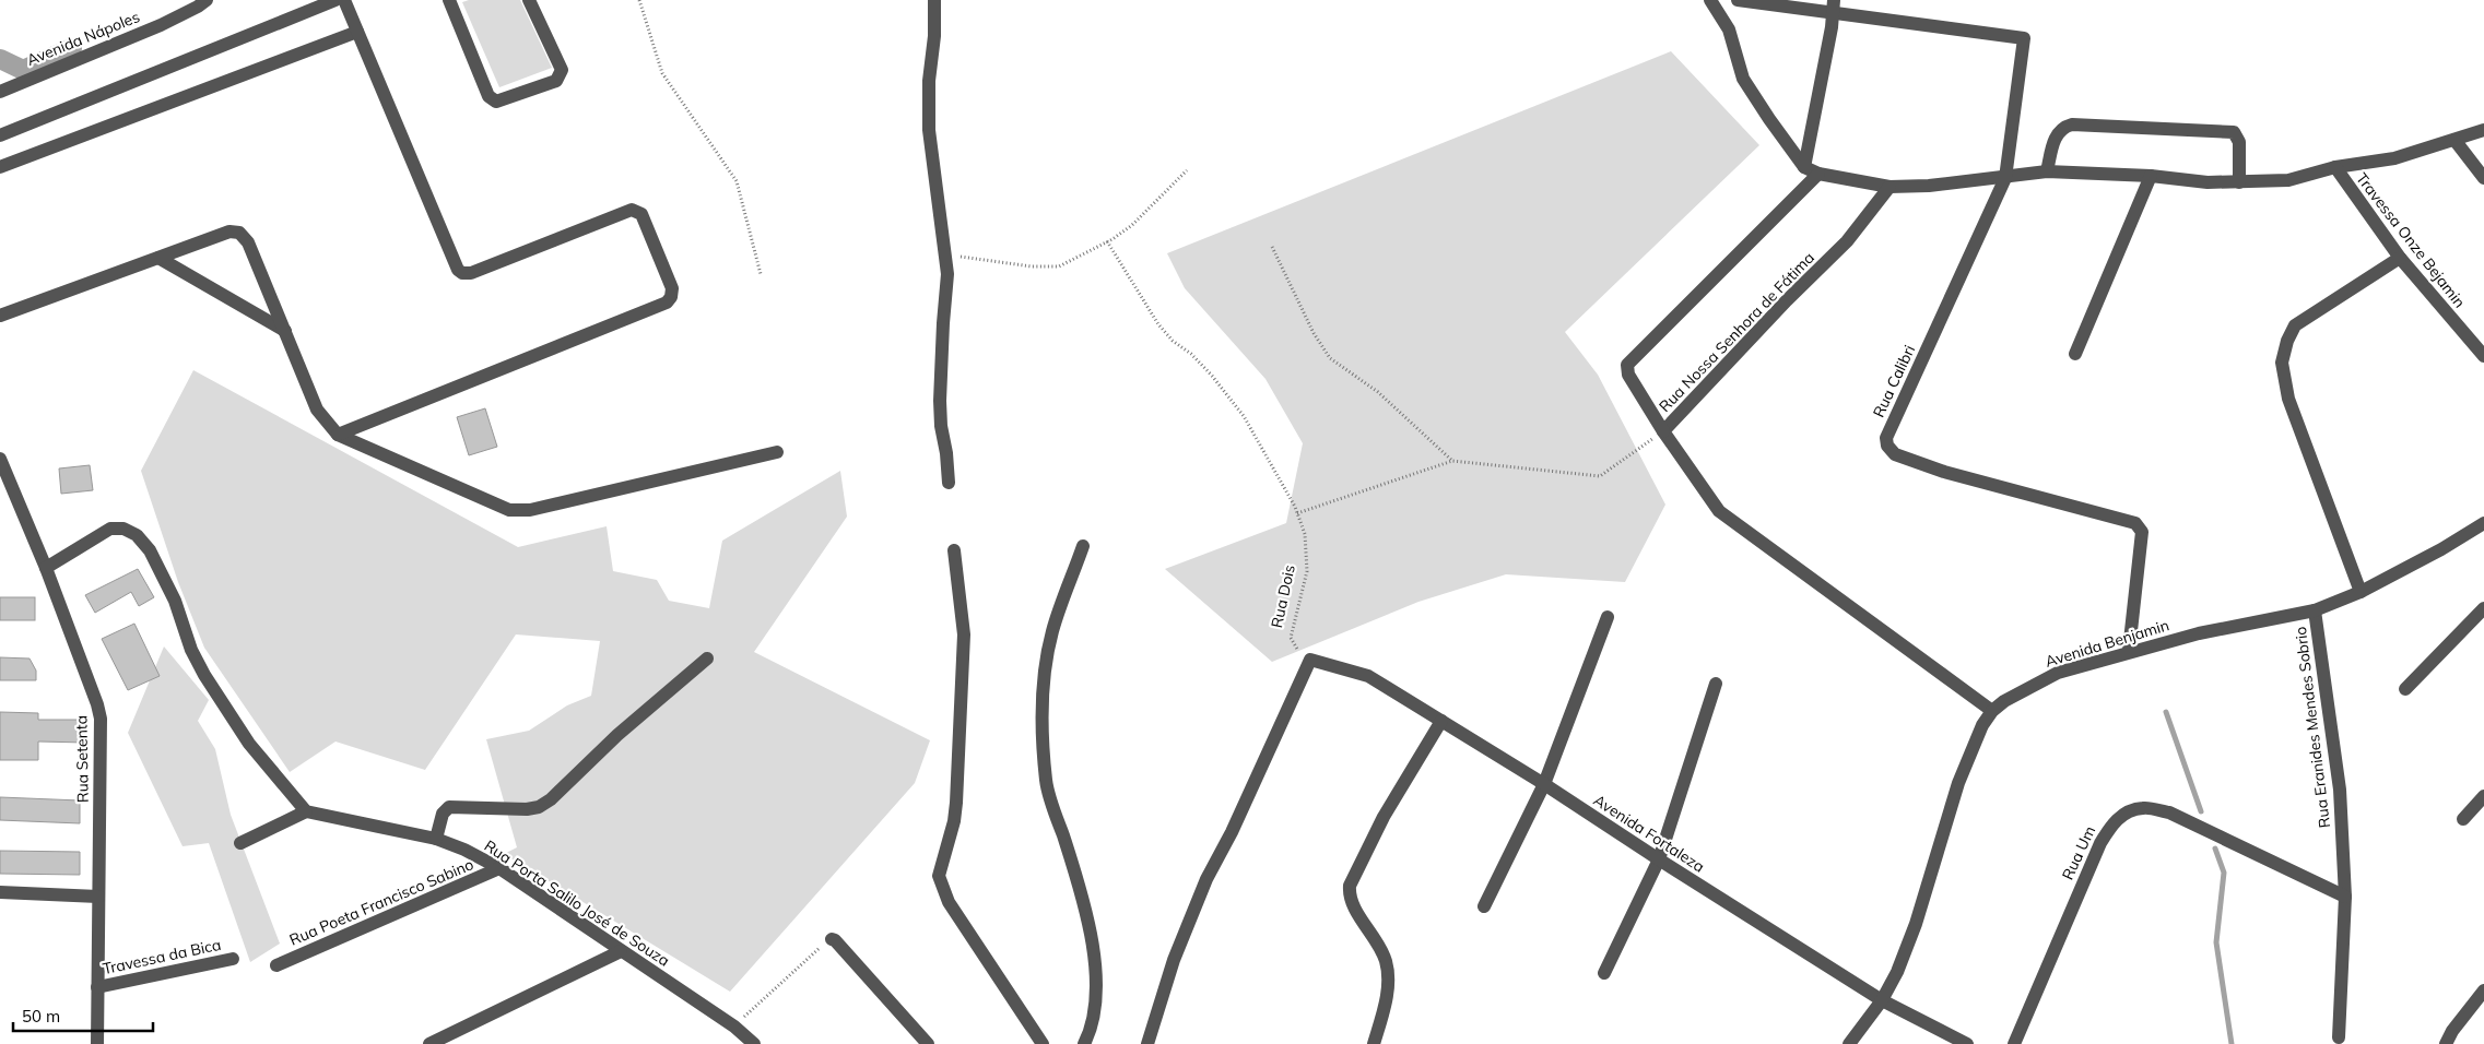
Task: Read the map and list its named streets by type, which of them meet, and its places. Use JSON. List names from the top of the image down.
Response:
{
  "streets": {
    "street": [
      "Avenida Nápoles",
      "Travessa Onze Bejamin",
      "Rua Nossa Senhora de Fátima",
      "Rua Calibri",
      "Avenida Benjamin",
      "Rua Eranides Mendes Sobrio",
      "Rua Setenta",
      "Avenida Fortaleza",
      "Rua Um",
      "Rua Poeta Francisco Sabino",
      "Rua Porta Salilo José de Souza",
      "Travessa da Bica"
    ],
    "path": ["Rua Dois"]
  },
  "crossings": [
    ["Rua Nossa Senhora de Fátima", "Avenida Benjamin"],
    ["Rua Calibri", "Avenida Benjamin"],
    ["Rua Dois", "Avenida Fortaleza"],
    ["Avenida Benjamin", "Rua Eranides Mendes Sobrio"],
    ["Avenida Benjamin", "Avenida Fortaleza"],
    ["Rua Eranides Mendes Sobrio", "Rua Um"],
    ["Rua Setenta", "Travessa da Bica"],
    ["Rua Poeta Francisco Sabino", "Rua Porta Salilo José de Souza"]
  ],
  "scale_bar": "50 m"
}
